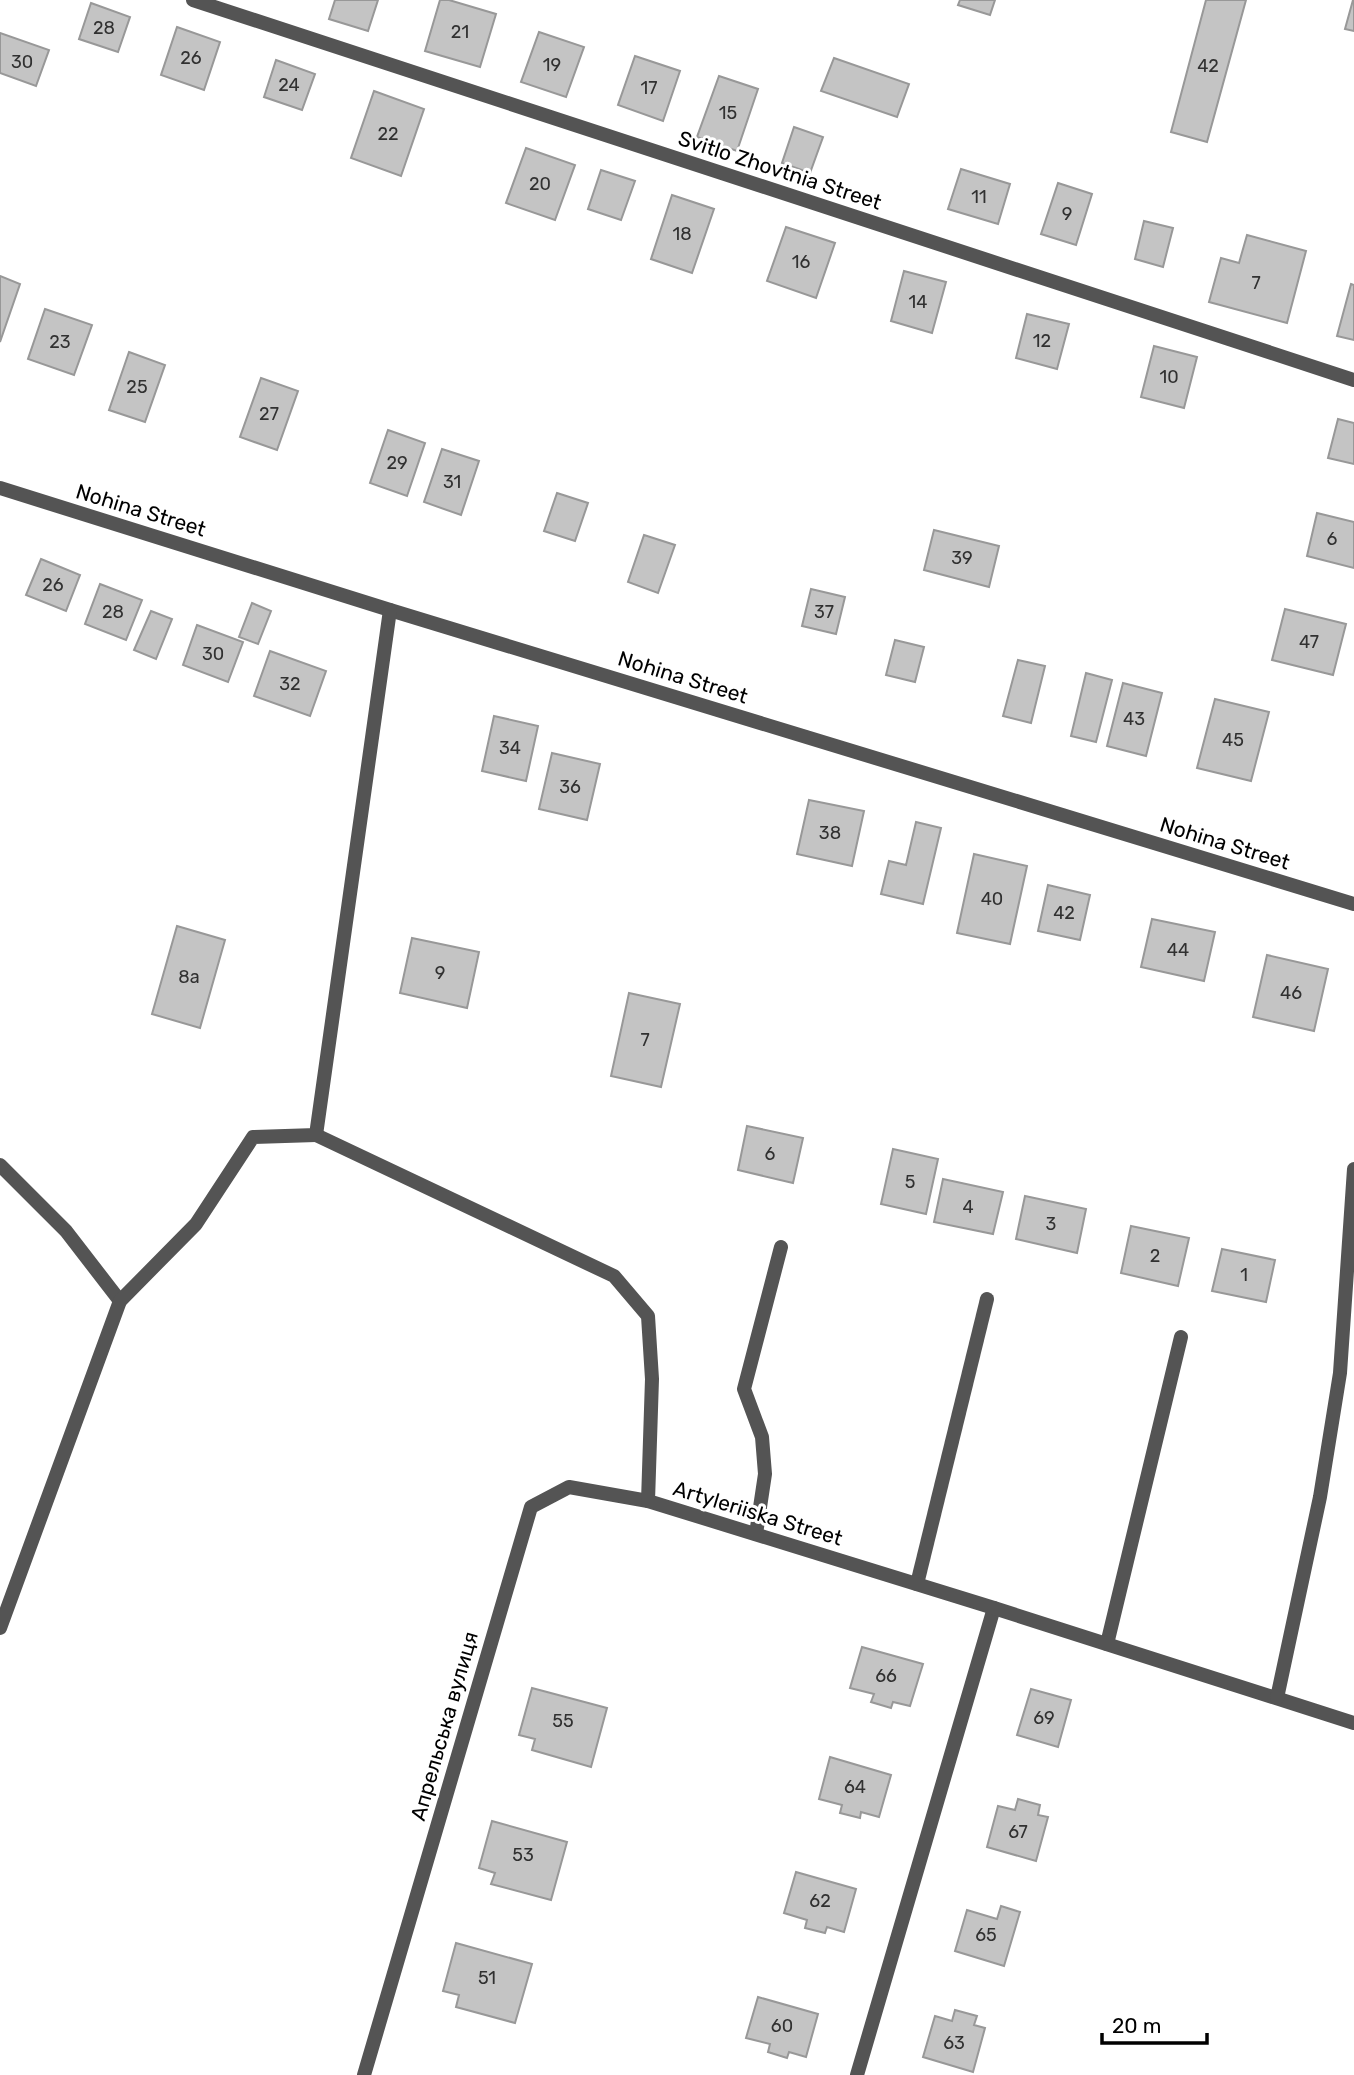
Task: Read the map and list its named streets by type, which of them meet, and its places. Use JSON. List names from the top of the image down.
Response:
{
  "streets": {
    "street": [
      "Svitlo Zhovtnia Street",
      "Nohina Street",
      "Artyleriiska Street",
      "Апрельська вулиця"
    ]
  },
  "crossings": [
    ["Artyleriiska Street", "Апрельська вулиця"]
  ],
  "house_numbers": [
    "28",
    "21",
    "26",
    "30",
    "19",
    "42",
    "24",
    "17",
    "15",
    "22",
    "20",
    "11",
    "9",
    "18",
    "16",
    "7",
    "14",
    "12",
    "23",
    "10",
    "25",
    "27",
    "29",
    "31",
    "6",
    "39",
    "26",
    "28",
    "37",
    "47",
    "30",
    "32",
    "43",
    "45",
    "34",
    "36",
    "38",
    "40",
    "42",
    "44",
    "9",
    "8а",
    "46",
    "7",
    "6",
    "5",
    "4",
    "3",
    "2",
    "1",
    "66",
    "69",
    "55",
    "64",
    "67",
    "53",
    "62",
    "65",
    "51",
    "60",
    "63"
  ],
  "scale_bar": "20 m"
}
